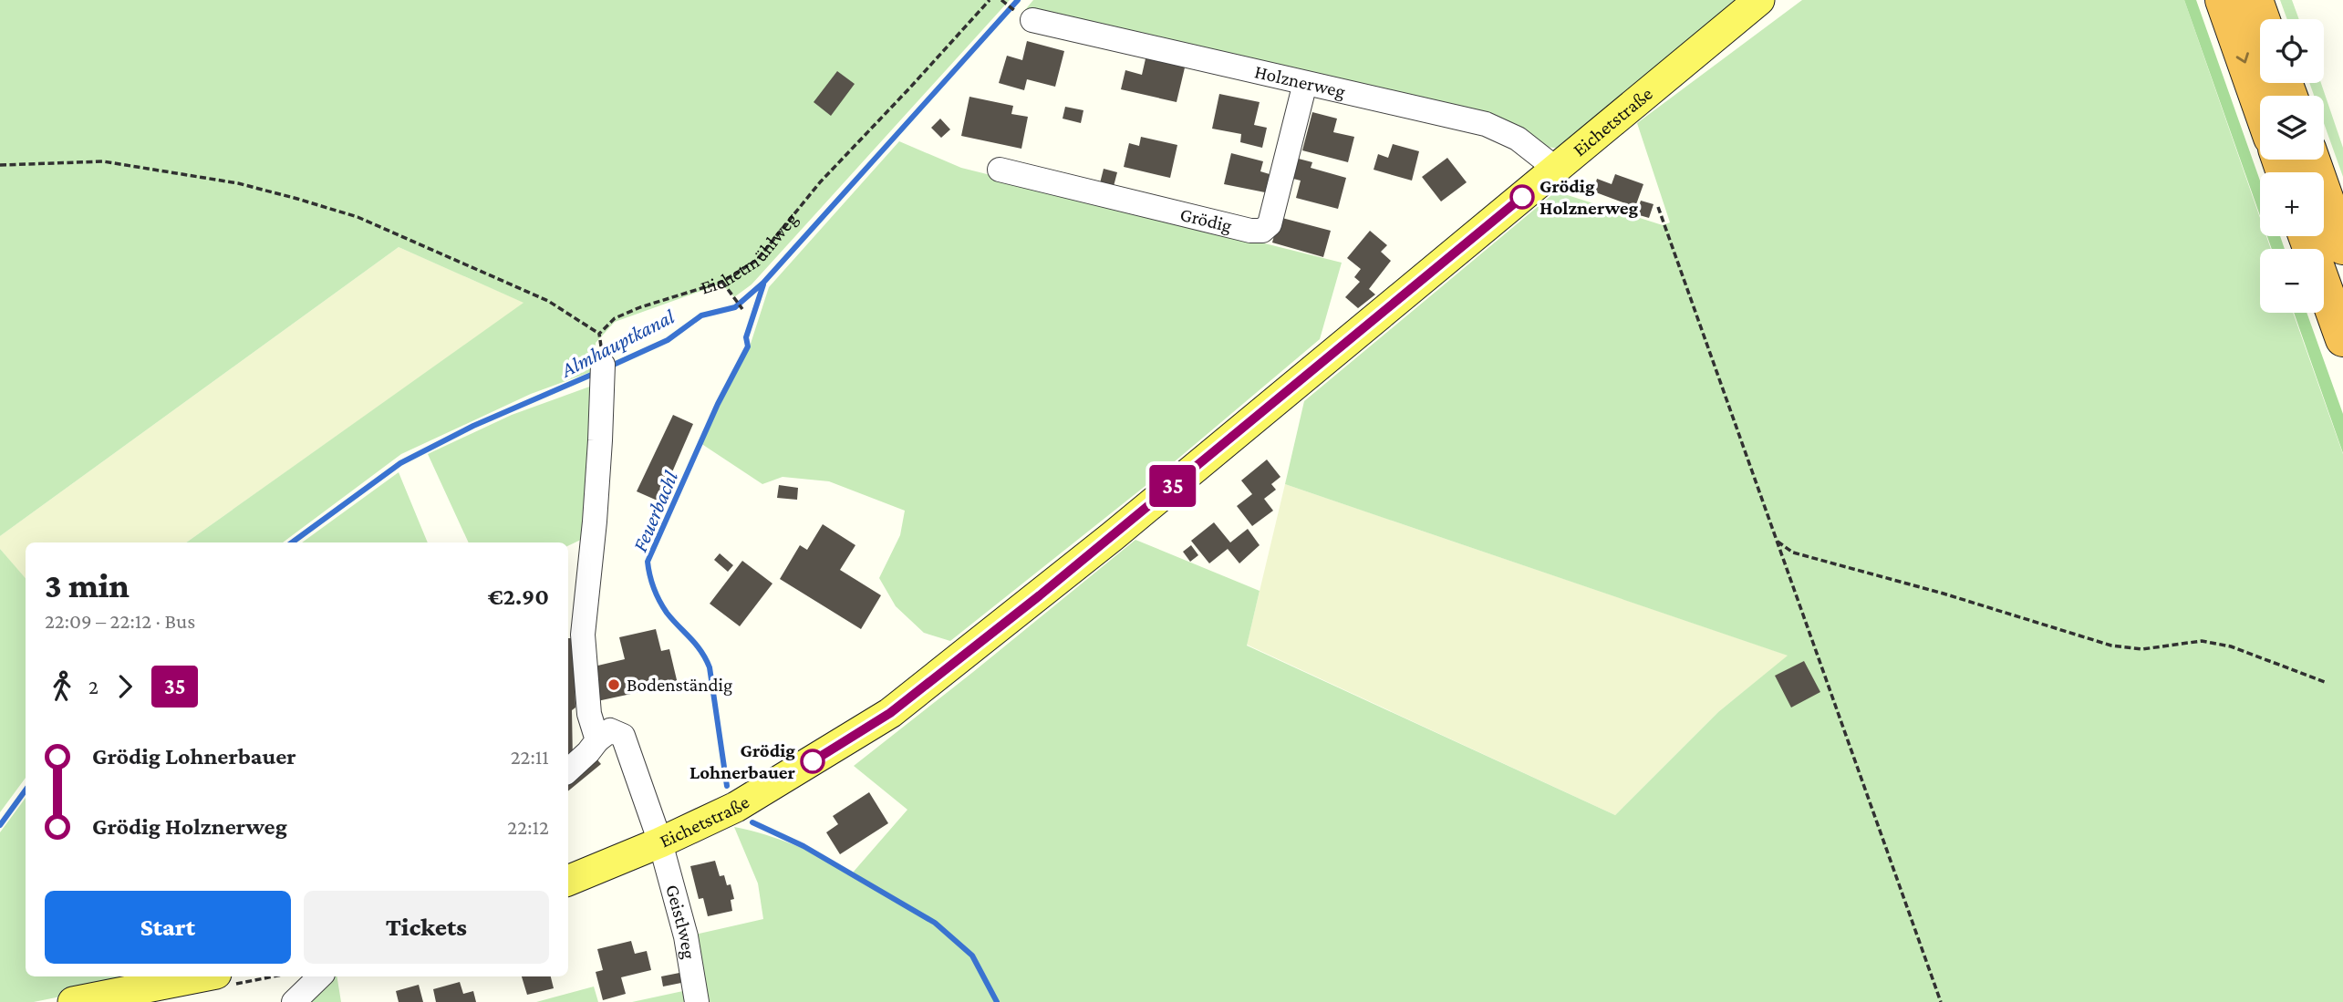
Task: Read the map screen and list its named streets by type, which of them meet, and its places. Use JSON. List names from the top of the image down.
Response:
{
  "streets": {
    "main road": ["Eichetstraße"],
    "street": ["Holznerweg", "Grödig", "Geistlweg"],
    "path": ["Eichetmühlweg"]
  },
  "crossings": [
    ["Holznerweg", "Eichetstraße"],
    ["Holznerweg", "Grödig"],
    ["Eichetstraße", "Geistlweg"]
  ],
  "water": ["Almhauptkanal", "Feuerbachl"],
  "places": ["Grödig Holznerweg", "Bodenständig", "Grödig Lohnerbauer"],
  "lines": ["bus line 35"],
  "page": {
    "on_map": "35",
    "map_buttons": ["+", "−"],
    "heading": ["3 min", "22:09 – 22:12 · Bus", "€2.90"],
    "legs": ["2", "35"],
    "list": [
      {
        "name": "Grödig Lohnerbauer",
        "value": "22:11"
      },
      {
        "name": "Grödig Holznerweg",
        "value": "22:12"
      }
    ],
    "buttons": ["Start", "Tickets"]
  }
}
